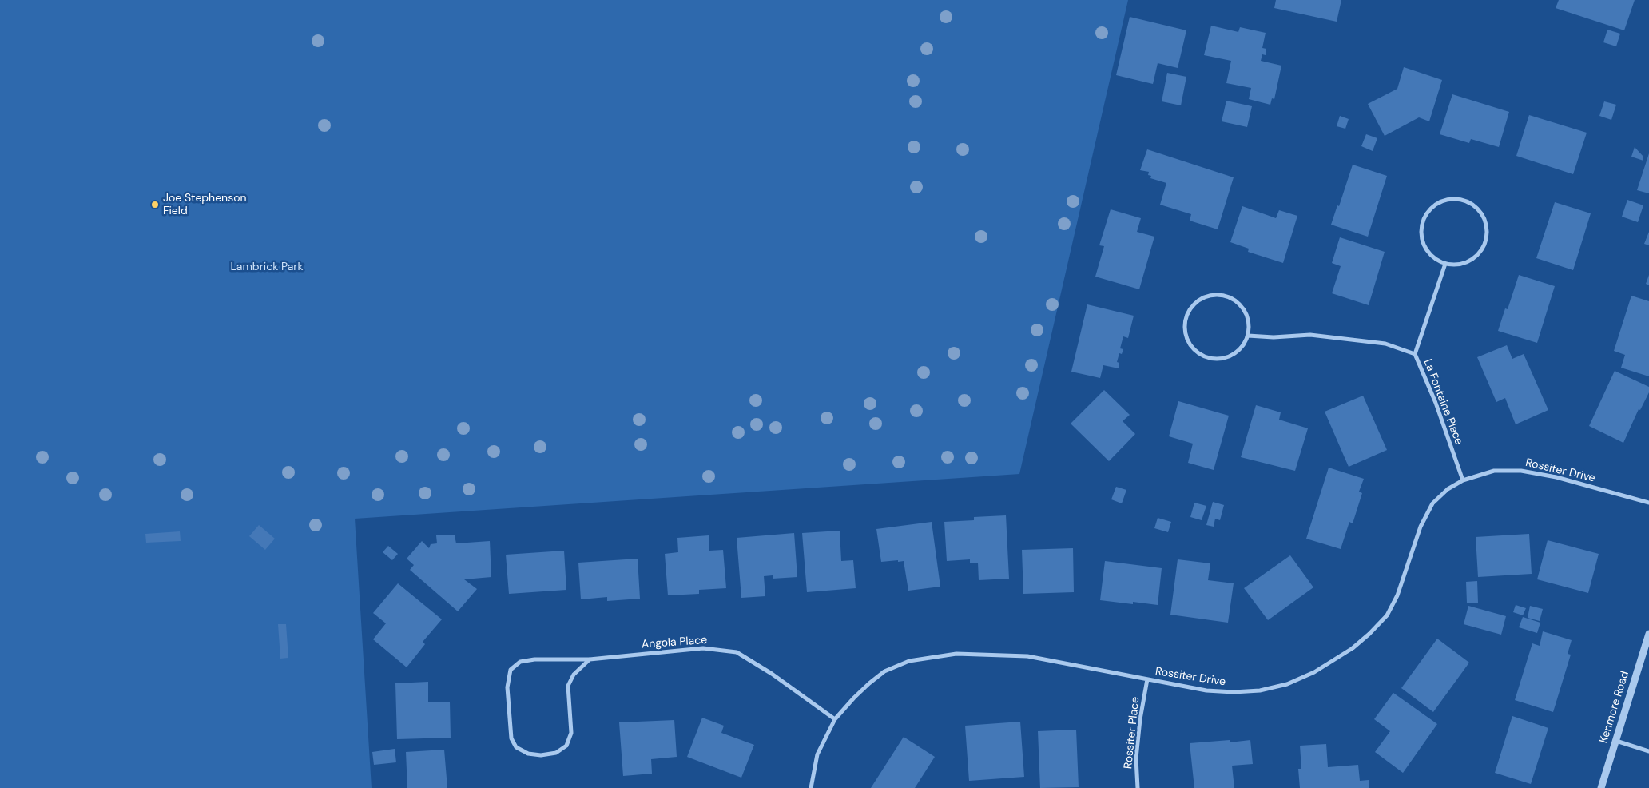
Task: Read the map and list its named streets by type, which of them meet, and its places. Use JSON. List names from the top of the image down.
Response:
{
  "streets": {
    "street": [
      "La Fontaine Place",
      "Rossiter Drive",
      "Angola Place",
      "Kenmore Road",
      "Rossiter Place"
    ]
  },
  "crossings": [
    ["La Fontaine Place", "Rossiter Drive"],
    ["Rossiter Drive", "Angola Place"],
    ["Rossiter Drive", "Rossiter Place"]
  ],
  "parks": ["Lambrick Park"],
  "places": ["Joe Stephenson Field"]
}
